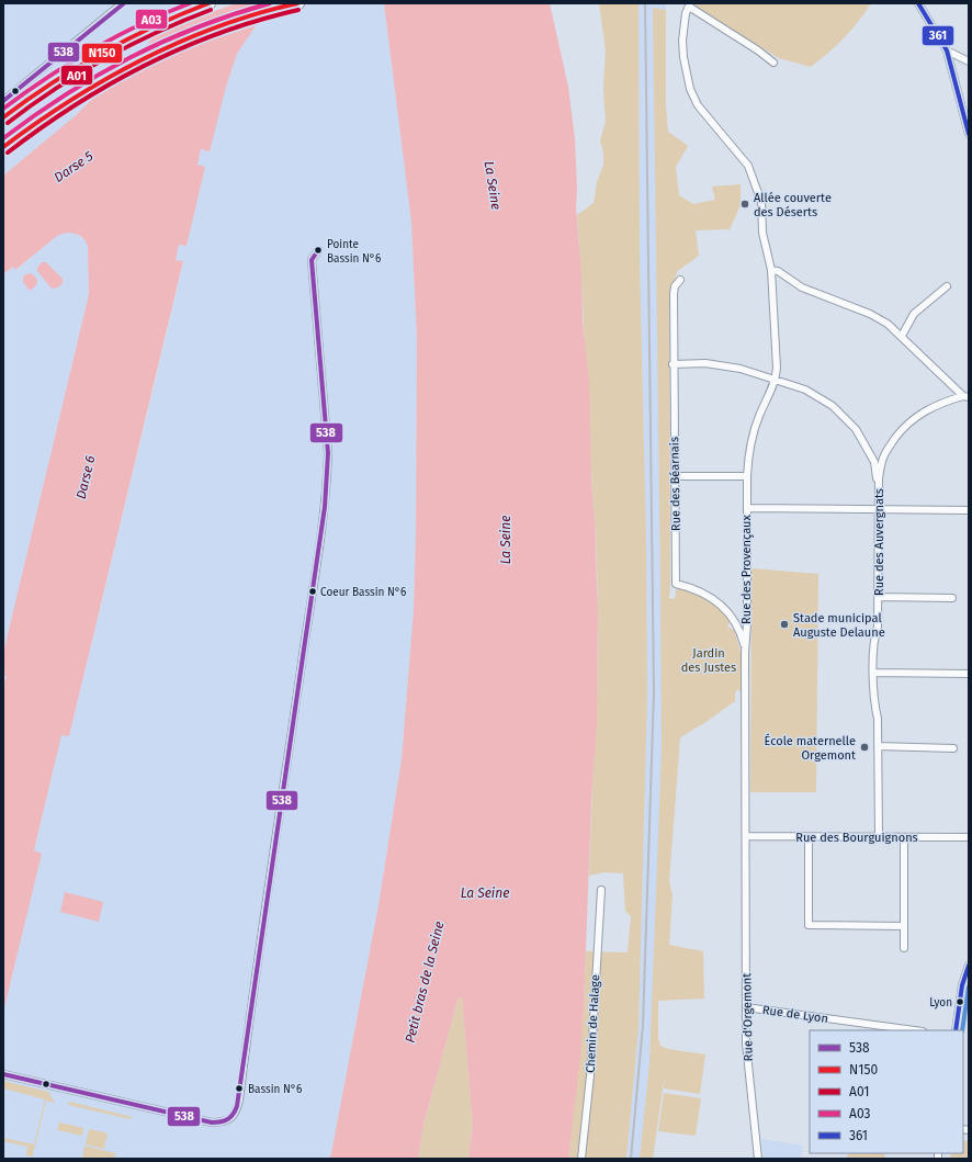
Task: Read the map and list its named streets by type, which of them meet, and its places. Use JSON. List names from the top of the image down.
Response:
{
  "streets": {
    "street": [
      "Rue des Béarnais",
      "Rue des Auvergnats",
      "Rue des Provençaux",
      "Rue des Bourguignons",
      "Rue de Lyon",
      "Rue d'Orgemont",
      "Chemin de Halage"
    ]
  },
  "crossings": [
    ["Rue des Béarnais", "Rue des Provençaux"],
    ["Rue des Auvergnats", "Rue des Bourguignons"],
    ["Rue des Provençaux", "Rue des Bourguignons"],
    ["Rue des Provençaux", "Rue d'Orgemont"],
    ["Rue de Lyon", "Rue d'Orgemont"]
  ],
  "water": [
    "Darse 5",
    "La Seine",
    "Darse 6",
    "Petit bras de la Seine"
  ],
  "parks": ["Jardin des Justes"],
  "places": [
    "Allée couverte des Déserts",
    "Pointe Bassin N°6",
    "Coeur Bassin N°6",
    "Stade municipal Auguste Delaune",
    "École maternelle Orgemont",
    "Lyon",
    "Bassin N°6"
  ],
  "lines": [
    "transit line 538",
    "transit line N150",
    "transit line A03",
    "transit line 361",
    "transit line A01"
  ],
  "legend": [
    "538",
    "N150",
    "A01",
    "A03",
    "361"
  ]
}
